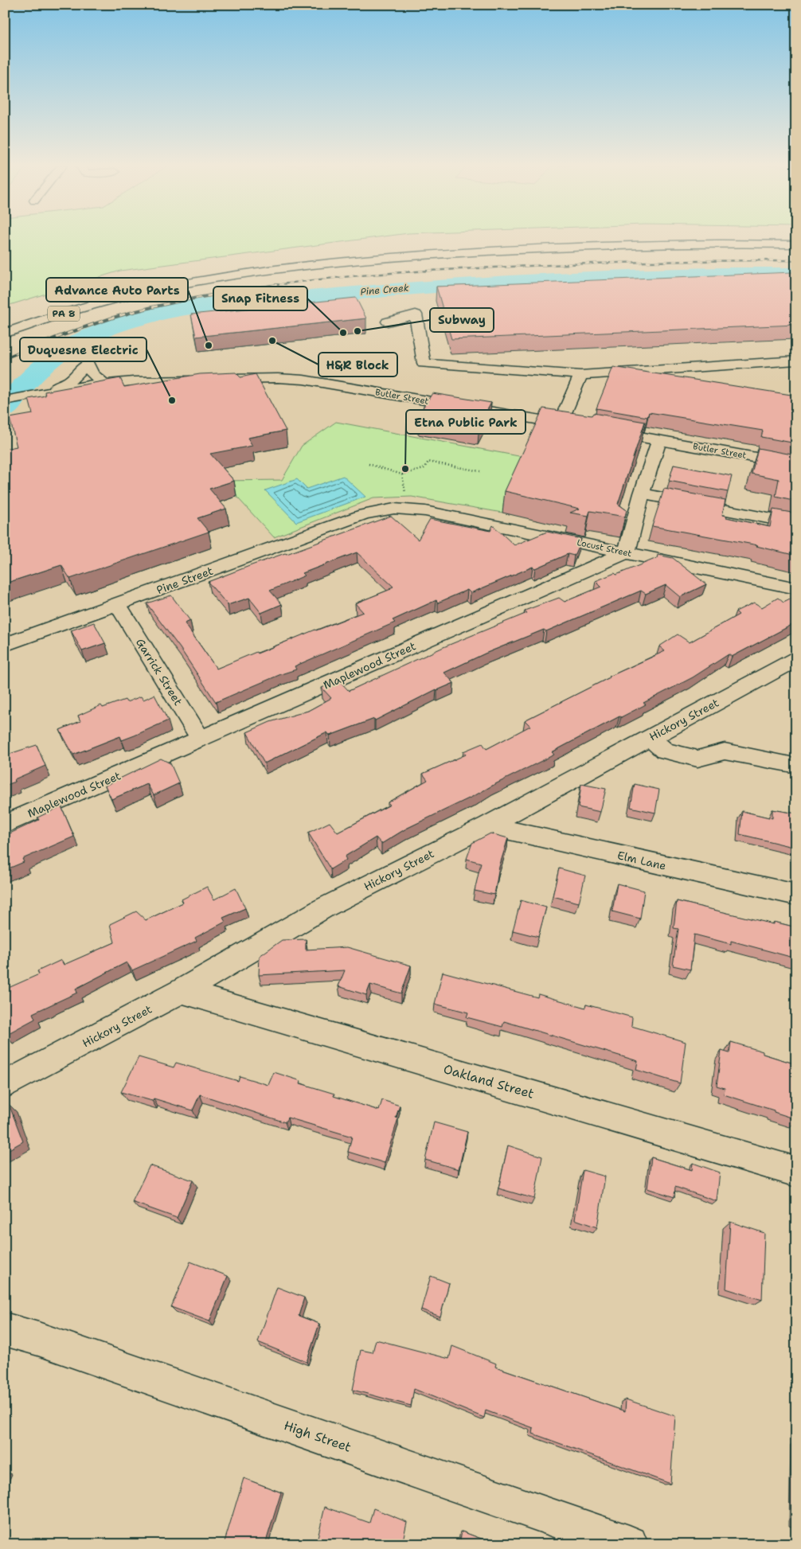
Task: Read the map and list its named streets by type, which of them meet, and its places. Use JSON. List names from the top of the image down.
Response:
{
  "streets": {
    "main road": [
      "PA 8",
      "Butler Street",
      "Locust Street",
      "Pine Street",
      "Maplewood Street",
      "Garrick Street",
      "Hickory Street",
      "Elm Lane",
      "Oakland Street",
      "High Street"
    ]
  },
  "crossings": [
    ["Locust Street", "Pine Street"],
    ["Locust Street", "Maplewood Street"],
    ["Pine Street", "Garrick Street"],
    ["Maplewood Street", "Garrick Street"],
    ["Hickory Street", "Elm Lane"],
    ["Hickory Street", "Oakland Street"]
  ],
  "water": ["Pine Creek"],
  "places": [
    "Subway",
    "Snap Fitness",
    "H&R Block",
    "Advance Auto Parts",
    "Duquesne Electric",
    "Etna Public Park"
  ]
}
